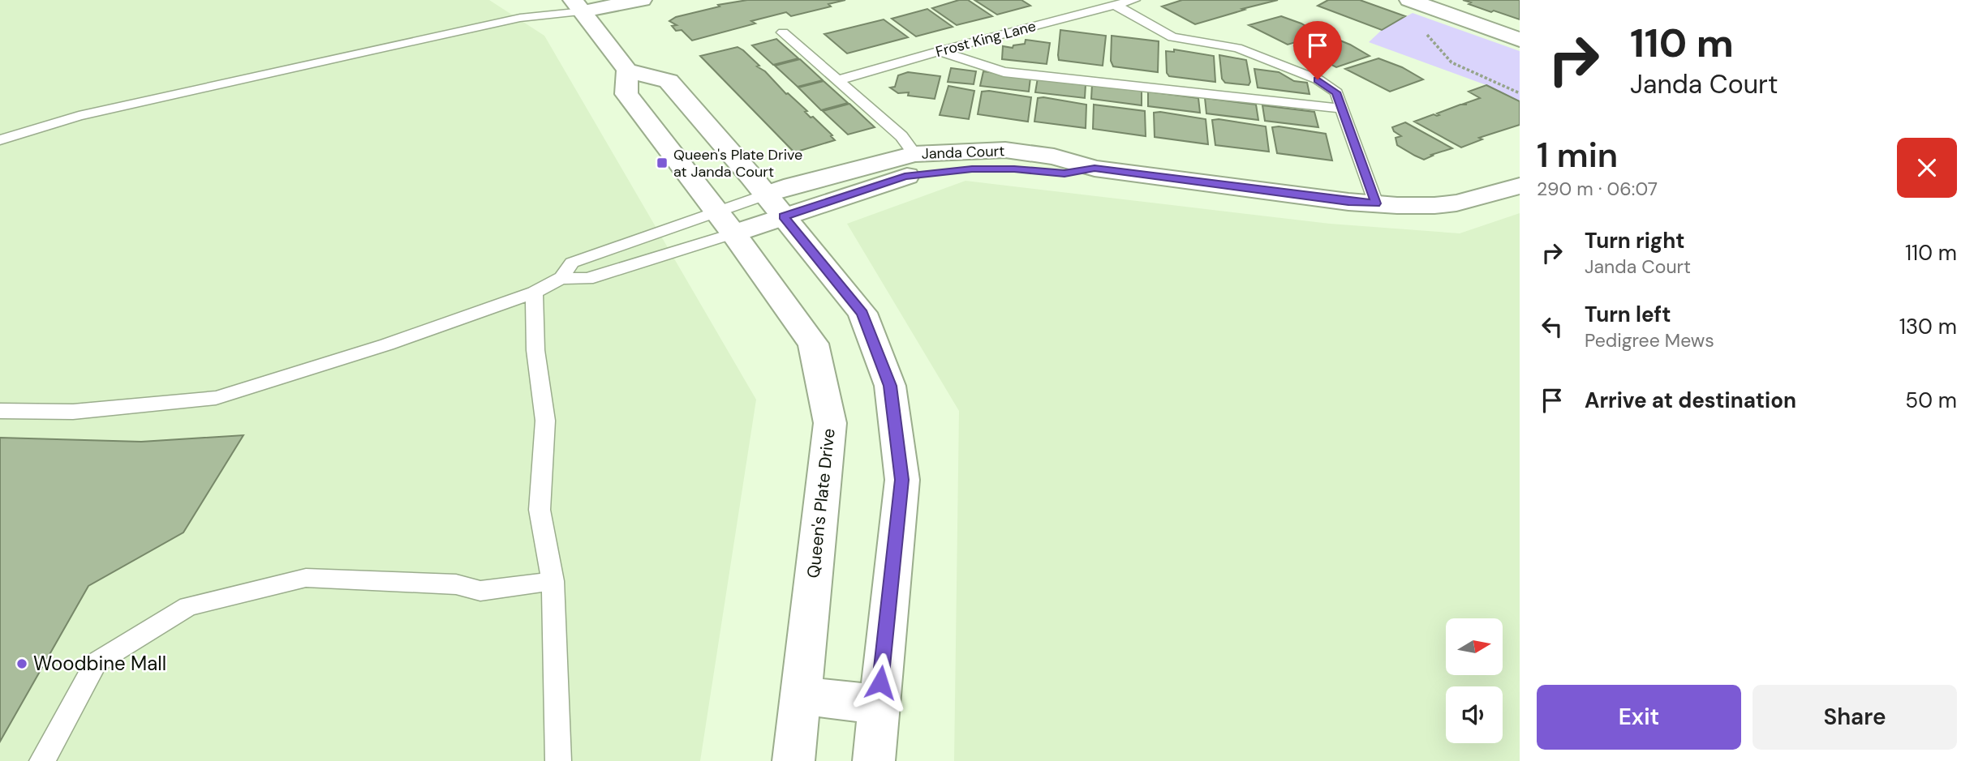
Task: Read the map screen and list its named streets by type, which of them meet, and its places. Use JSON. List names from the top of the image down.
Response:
{
  "streets": {
    "street": ["Janda Court", "Queen's Plate Drive"],
    "lane": ["Frost King Lane"]
  },
  "crossings": [
    ["Janda Court", "Queen's Plate Drive"]
  ],
  "places": {
    "transit": ["Queen's Plate Drive at Janda Court"],
    "other": ["Woodbine Mall"]
  },
  "north": "right",
  "page": {
    "turn": ["110 m", "Janda Court"],
    "heading": ["1 min", "290 m · 06:07"],
    "list": [
      {
        "name": "Turn right",
        "note": "Janda Court",
        "value": "110 m"
      },
      {
        "name": "Turn left",
        "note": "Pedigree Mews",
        "value": "130 m"
      },
      {
        "name": "Arrive at destination",
        "value": "50 m"
      }
    ],
    "buttons": ["Exit", "Share"]
  }
}
